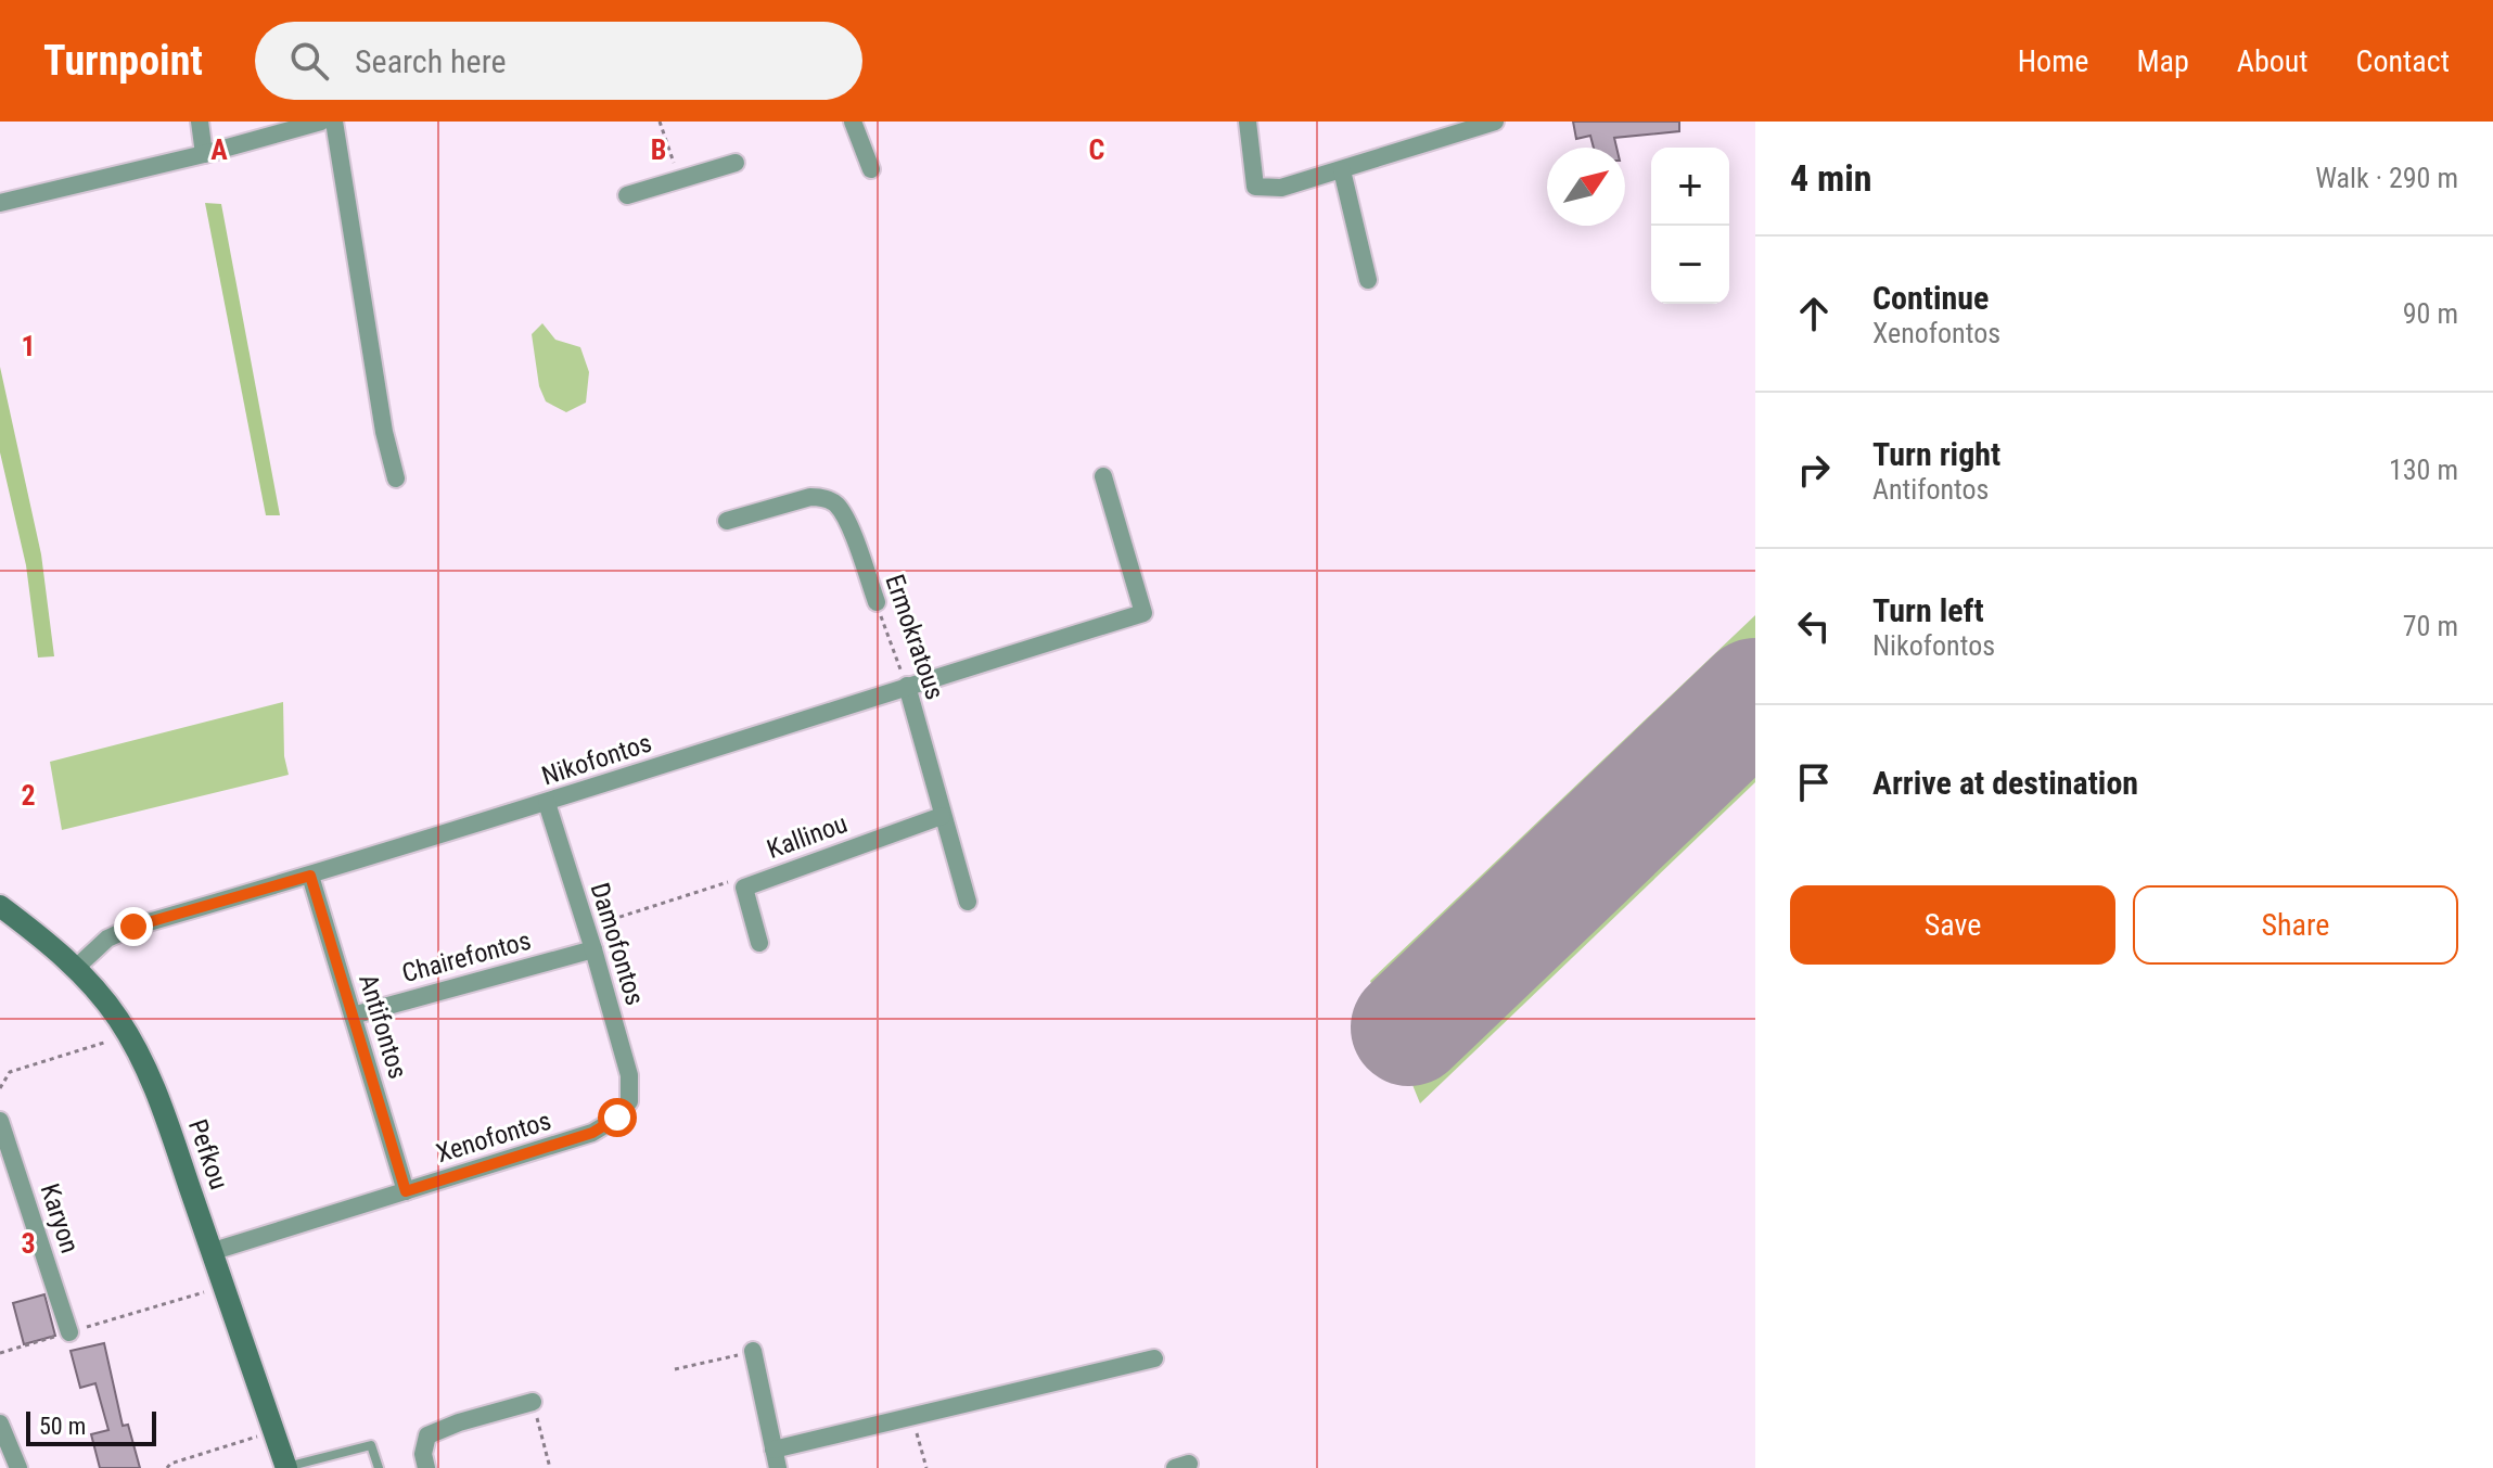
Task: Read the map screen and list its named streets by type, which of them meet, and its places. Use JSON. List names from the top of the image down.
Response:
{
  "streets": {
    "main road": ["Pefkou"],
    "street": [
      "Ermokratous",
      "Nikofontos",
      "Kallinou",
      "Damofontos",
      "Chairefontos",
      "Antifontos",
      "Xenofontos",
      "Karyon"
    ]
  },
  "crossings": [
    ["Ermokratous", "Nikofontos"],
    ["Ermokratous", "Kallinou"],
    ["Nikofontos", "Damofontos"],
    ["Nikofontos", "Antifontos"],
    ["Nikofontos", "Pefkou"],
    ["Damofontos", "Chairefontos"],
    ["Damofontos", "Xenofontos"],
    ["Chairefontos", "Antifontos"],
    ["Antifontos", "Xenofontos"],
    ["Xenofontos", "Pefkou"]
  ],
  "scale_bar": "50 m",
  "north": "top right",
  "page": {
    "header": "Turnpoint",
    "search": "Search here",
    "nav": [
      "Home",
      "Map",
      "About",
      "Contact"
    ],
    "heading": ["4 min", "Walk · 290 m"],
    "map_buttons": ["+", "−"],
    "list": [
      ["Continue", "Xenofontos", "90 m"],
      ["Turn right", "Antifontos", "130 m"],
      ["Turn left", "Nikofontos", "70 m"],
      "Arrive at destination"
    ],
    "buttons": ["Save", "Share"],
    "scale": "50 m"
  },
  "grid": {
    "columns": ["A", "B", "C"],
    "rows": ["1", "2", "3"]
  }
}
